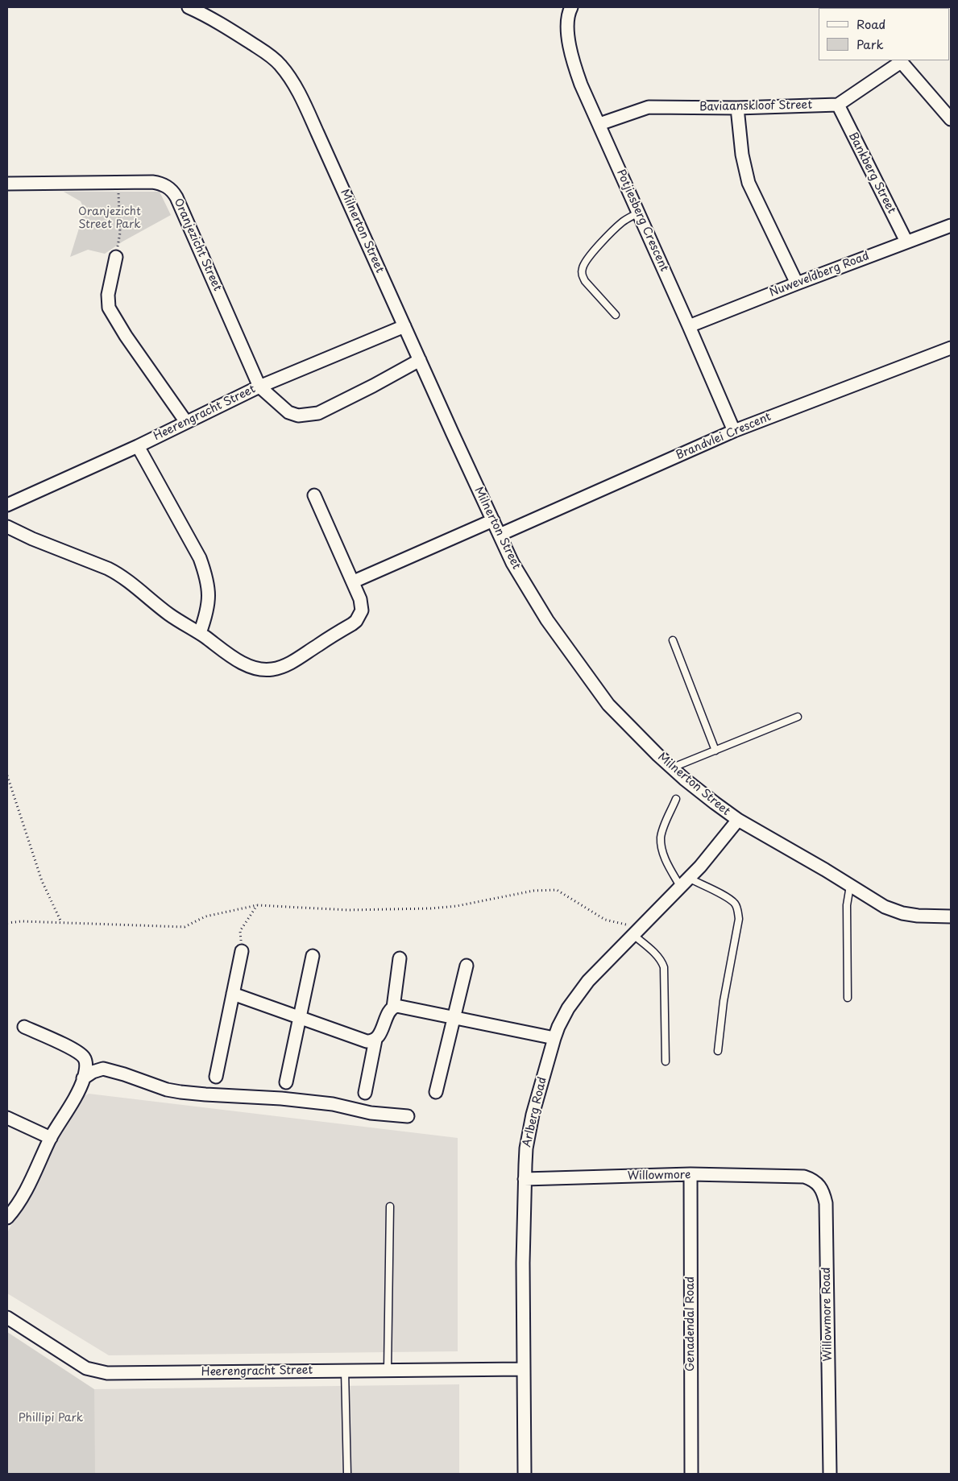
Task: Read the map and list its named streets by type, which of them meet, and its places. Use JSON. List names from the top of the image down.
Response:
{
  "streets": {
    "street": [
      "Baviaanskloof Street",
      "Bankberg Street",
      "Potjiesberg Crescent",
      "Milnerton Street",
      "Oranjezicht Street",
      "Nuweveldberg Road",
      "Heerengracht Street",
      "Brandvlei Crescent",
      "Arlberg Road",
      "Willowmore",
      "Willowmore Road",
      "Genadendal Road"
    ]
  },
  "crossings": [
    ["Baviaanskloof Street", "Bankberg Street"],
    ["Baviaanskloof Street", "Potjiesberg Crescent"],
    ["Bankberg Street", "Nuweveldberg Road"],
    ["Potjiesberg Crescent", "Nuweveldberg Road"],
    ["Potjiesberg Crescent", "Brandvlei Crescent"],
    ["Milnerton Street", "Heerengracht Street"],
    ["Milnerton Street", "Brandvlei Crescent"],
    ["Milnerton Street", "Arlberg Road"],
    ["Oranjezicht Street", "Heerengracht Street"],
    ["Heerengracht Street", "Arlberg Road"],
    ["Arlberg Road", "Willowmore"],
    ["Willowmore", "Willowmore Road"],
    ["Willowmore", "Genadendal Road"]
  ],
  "parks": ["Oranjezicht Street Park", "Phillipi Park"],
  "legend": ["Road", "Park"]
}
